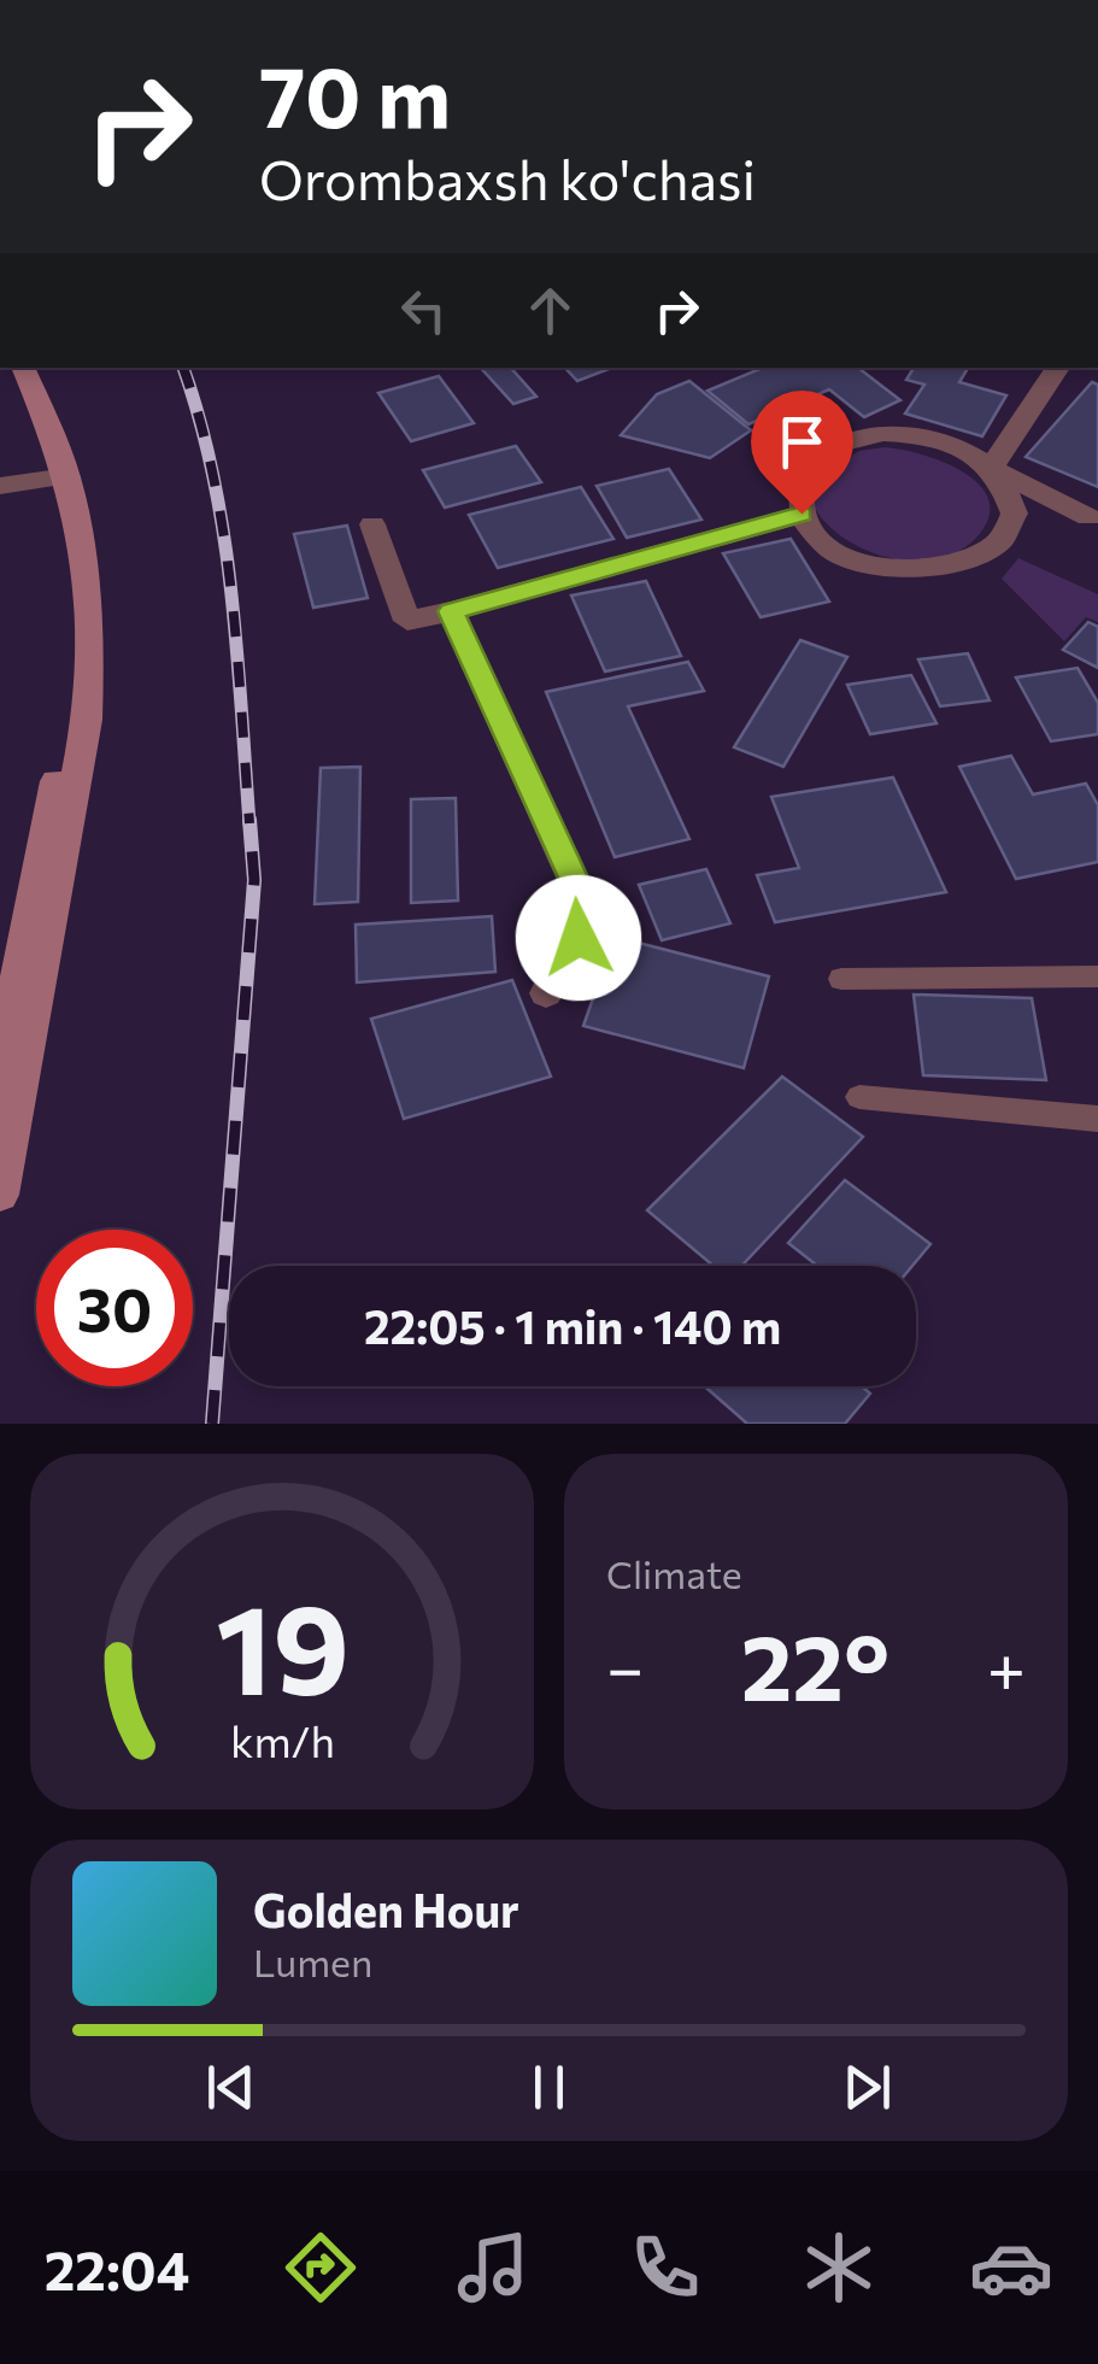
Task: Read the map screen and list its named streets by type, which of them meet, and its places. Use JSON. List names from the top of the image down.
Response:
{
  "page": {
    "turn": ["70 m", "Orombaxsh ko'chasi"],
    "limit": "30",
    "trip": "22:05 · 1 min · 140 m",
    "tile": "Climate",
    "heat": ["−", "22°", "+"],
    "song": ["Golden Hour", "Lumen"],
    "tabs": "22:04",
    "gauge": ["19", "km/h"]
  }
}
